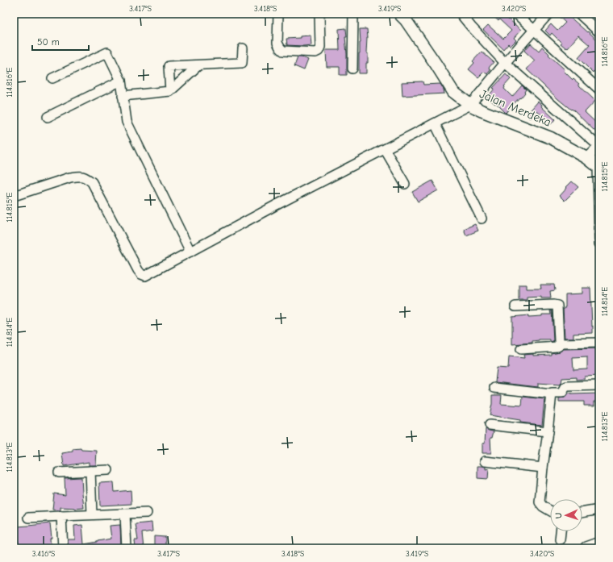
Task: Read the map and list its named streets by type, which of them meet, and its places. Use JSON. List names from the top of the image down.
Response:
{
  "streets": {
    "street": ["Jalan Merdeka"]
  },
  "scale_bar": "50 m",
  "north": "left",
  "coordinates": [
    "3.417°S",
    "3.418°S",
    "3.419°S",
    "3.420°S",
    "114.816°E",
    "114.815°E",
    "114.814°E",
    "114.813°E",
    "3.416°S"
  ]
}
